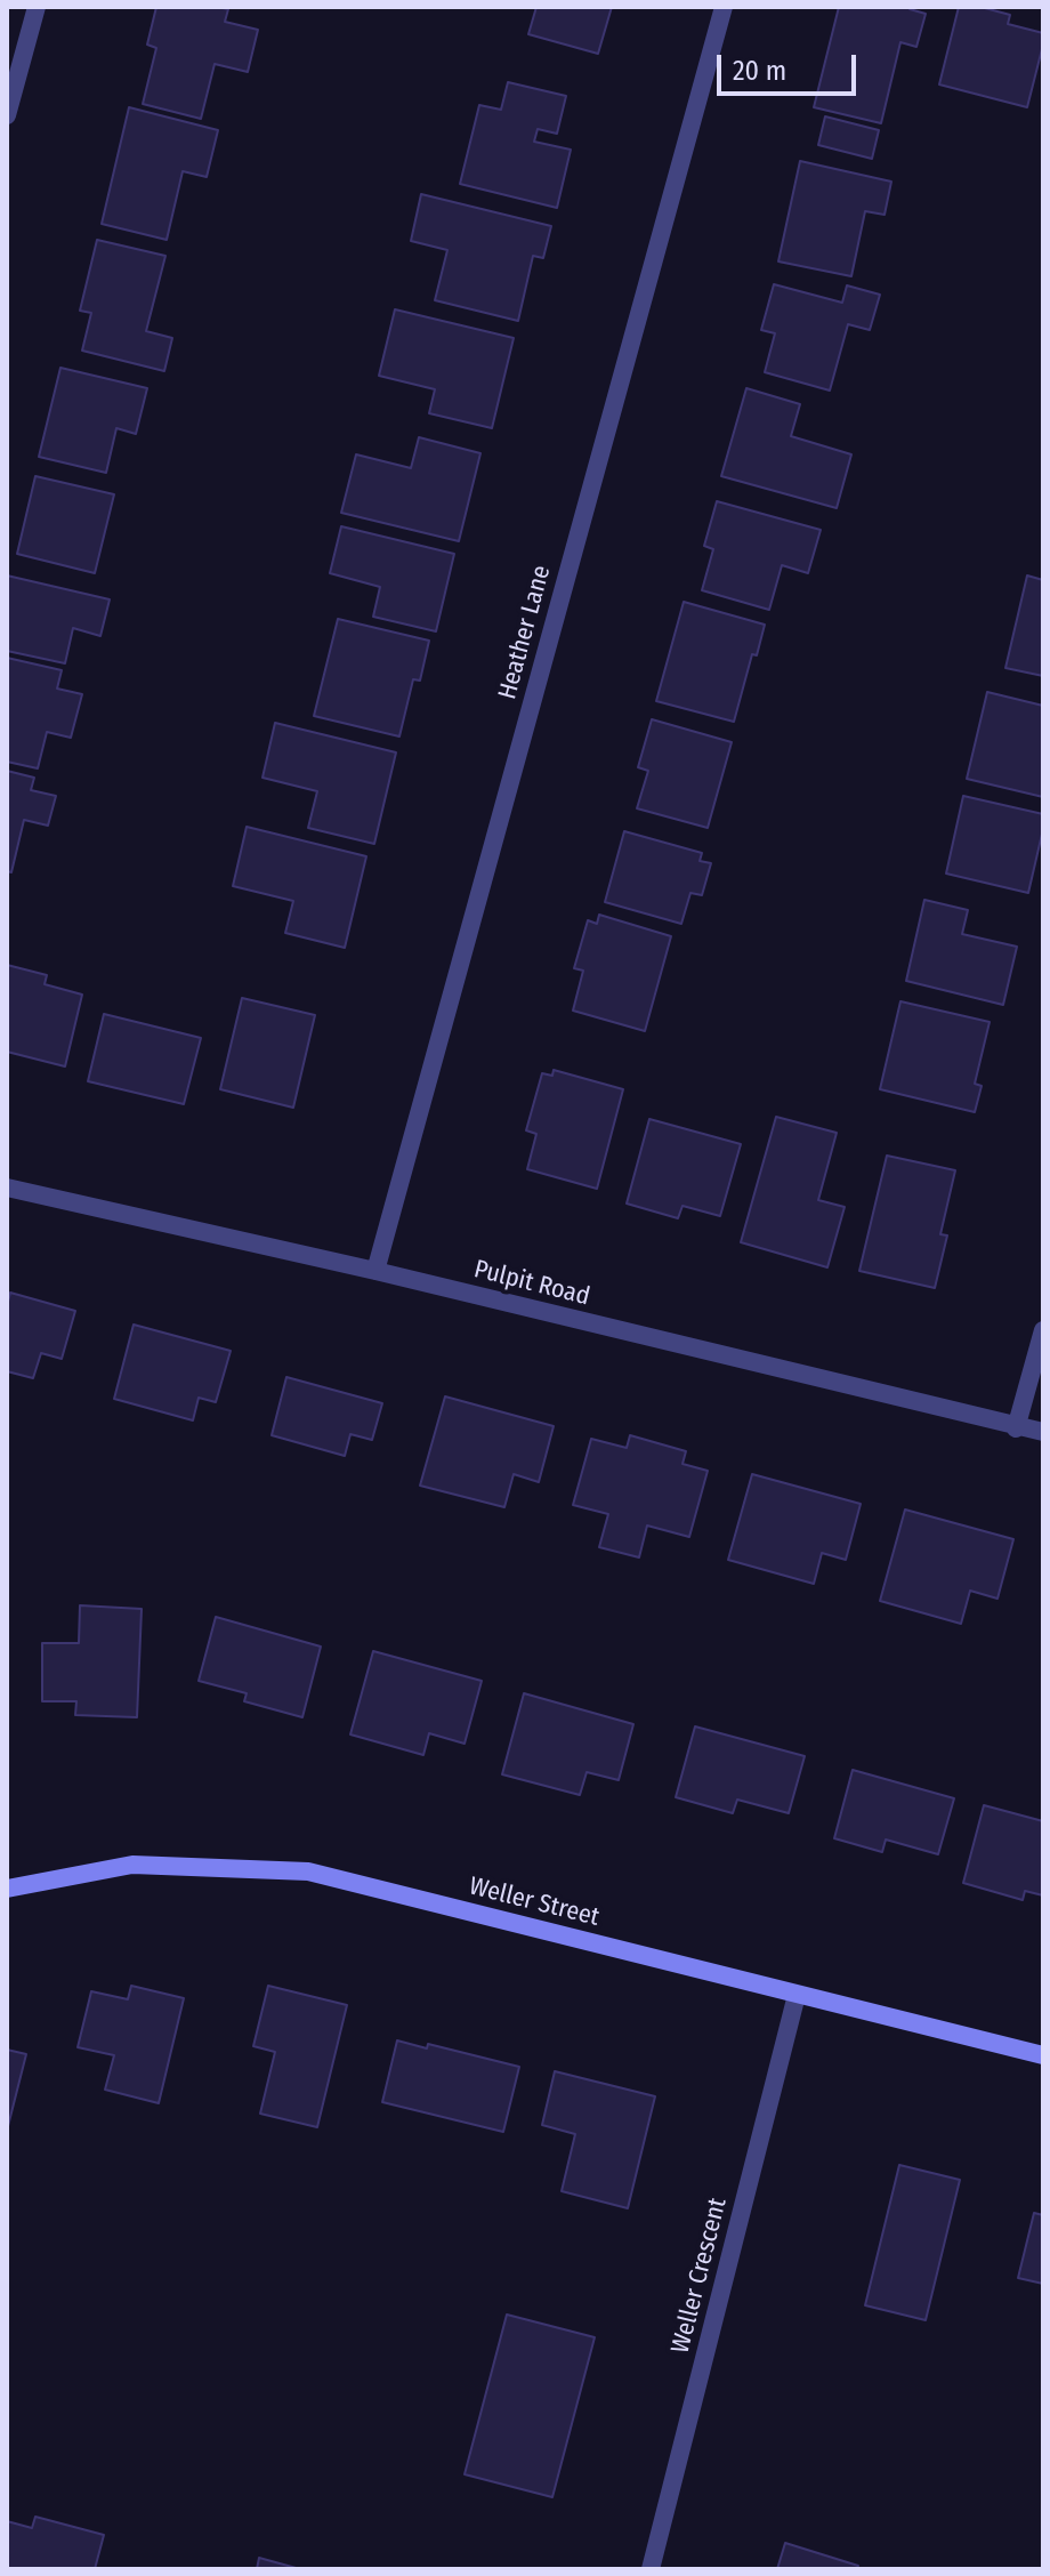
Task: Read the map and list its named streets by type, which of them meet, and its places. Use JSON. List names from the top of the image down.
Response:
{
  "streets": {
    "street": [
      "Heather Lane",
      "Pulpit Road",
      "Weller Street",
      "Weller Crescent"
    ]
  },
  "crossings": [
    ["Heather Lane", "Pulpit Road"],
    ["Weller Street", "Weller Crescent"]
  ],
  "scale_bar": "20 m"
}
